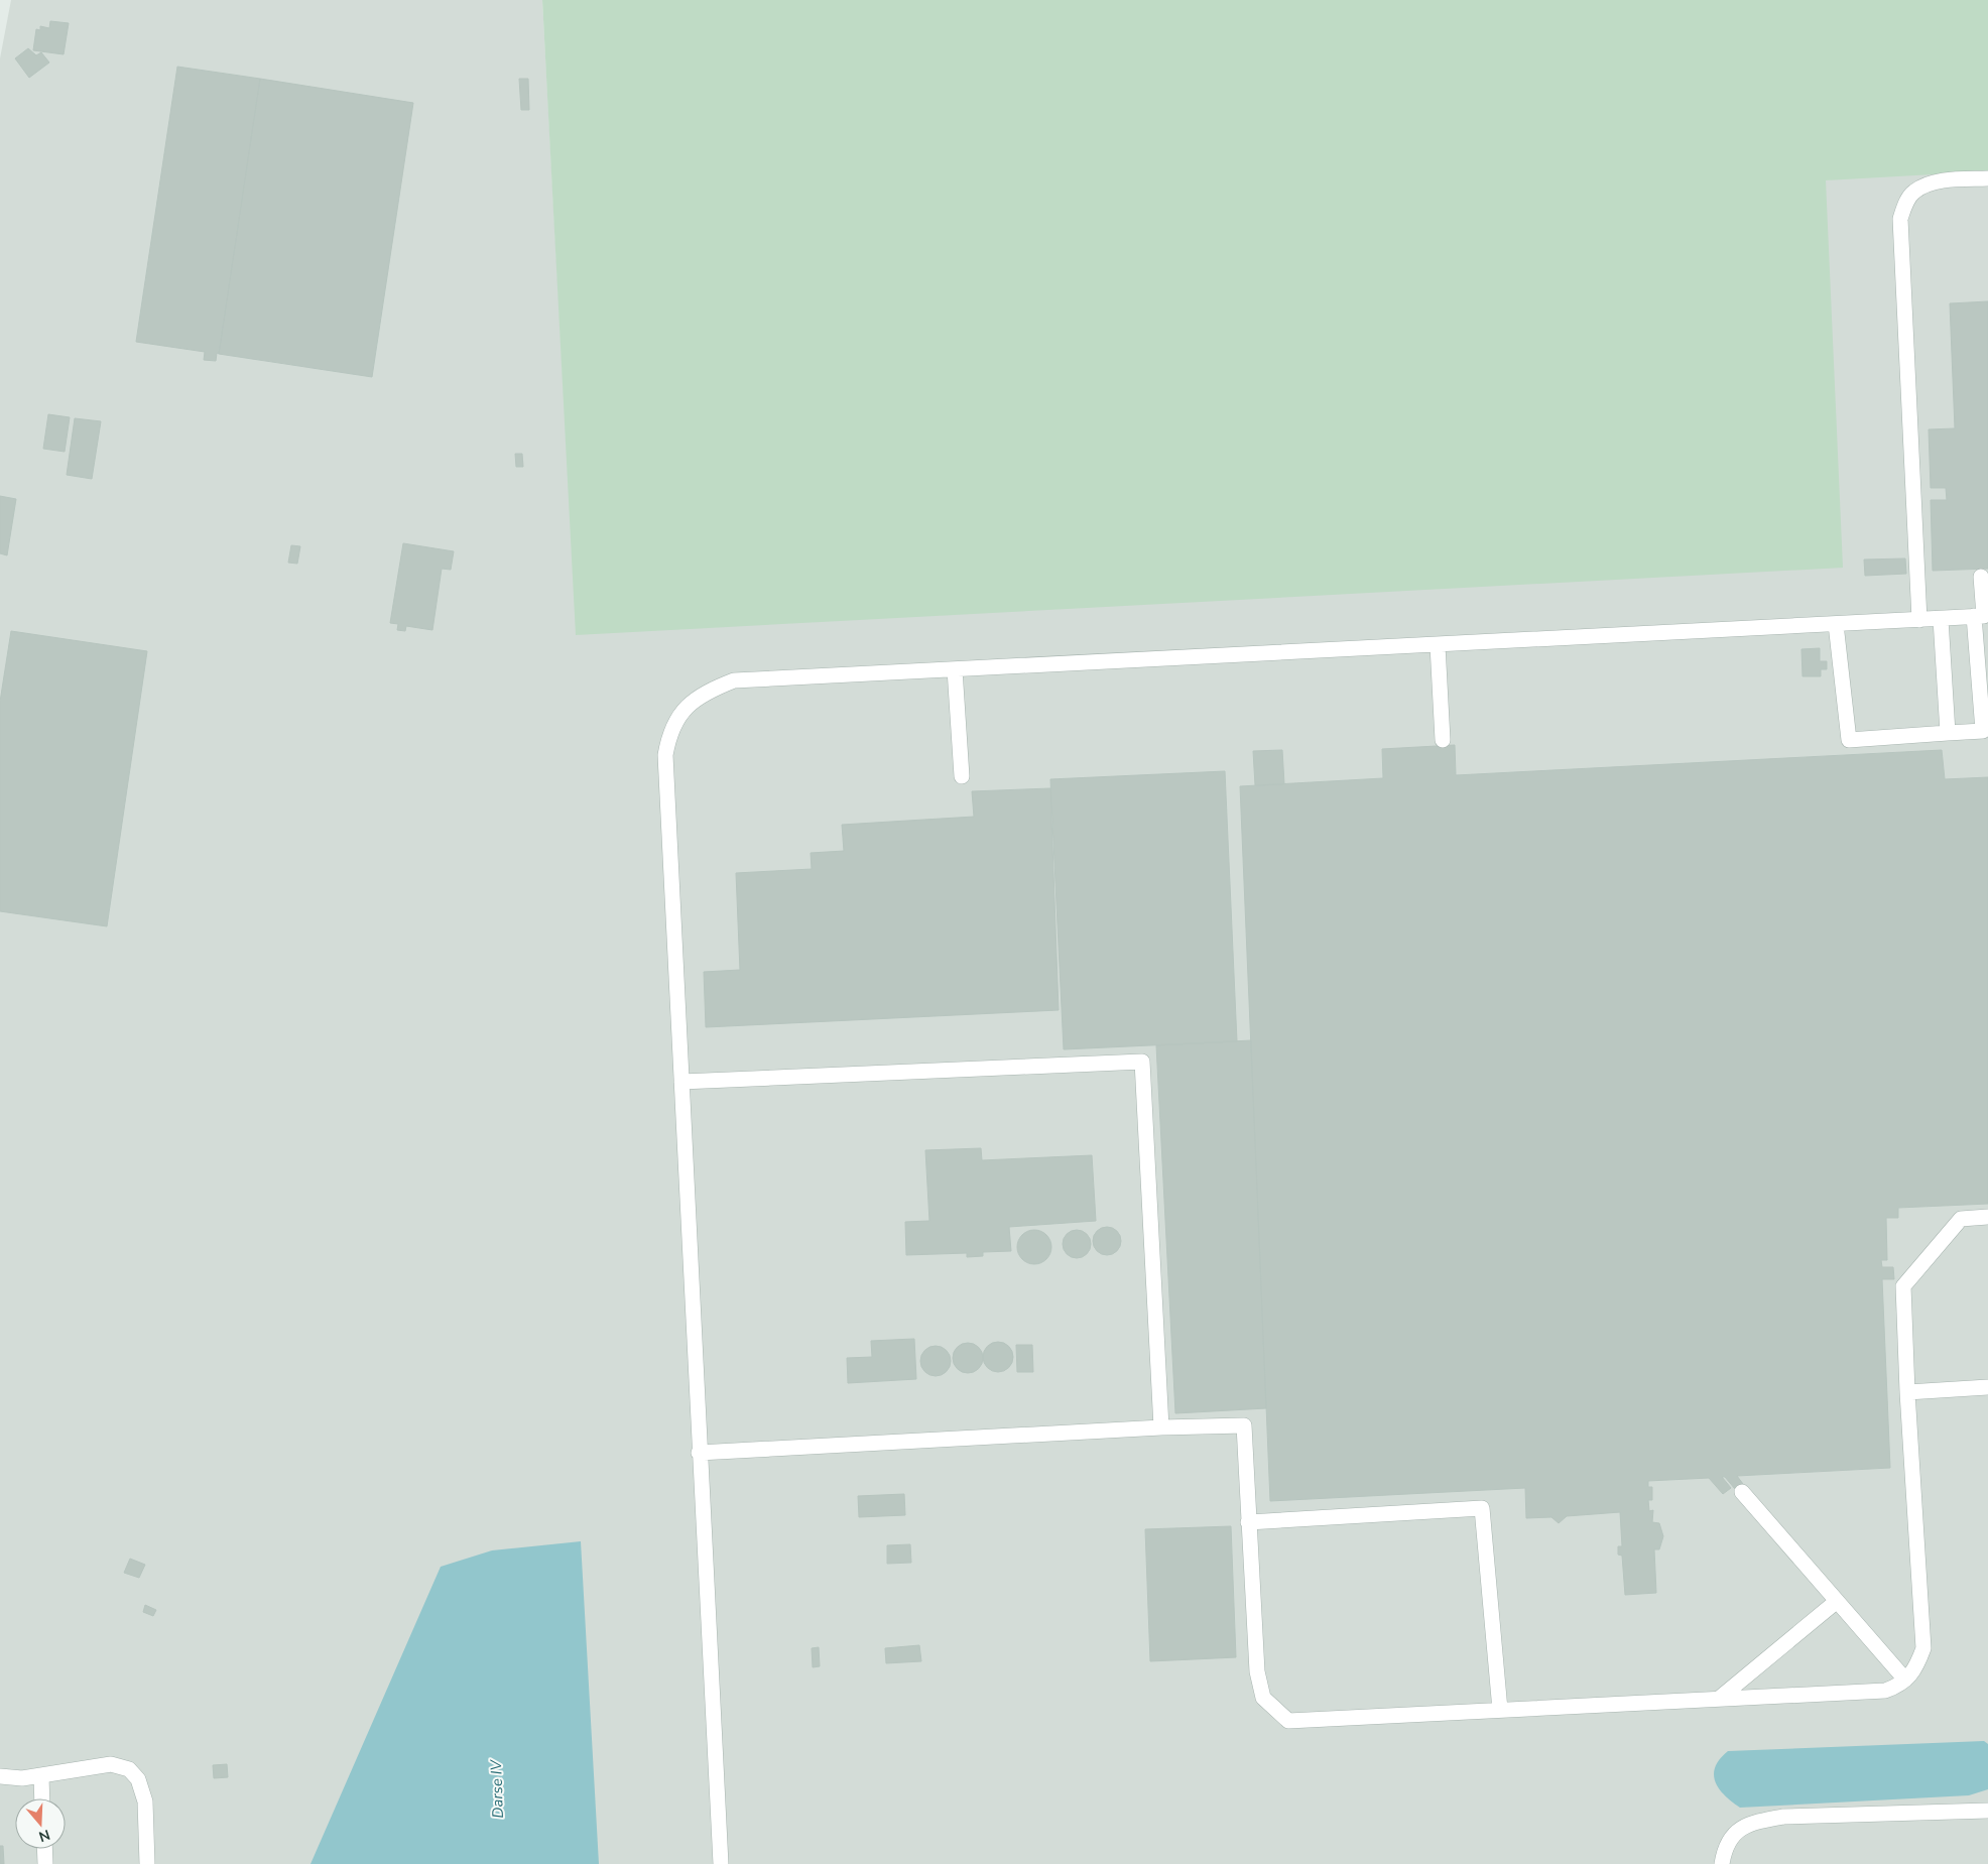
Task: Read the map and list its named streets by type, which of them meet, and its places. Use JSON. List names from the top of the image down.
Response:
{
  "water": ["Darse IV"],
  "north": "bottom"
}
